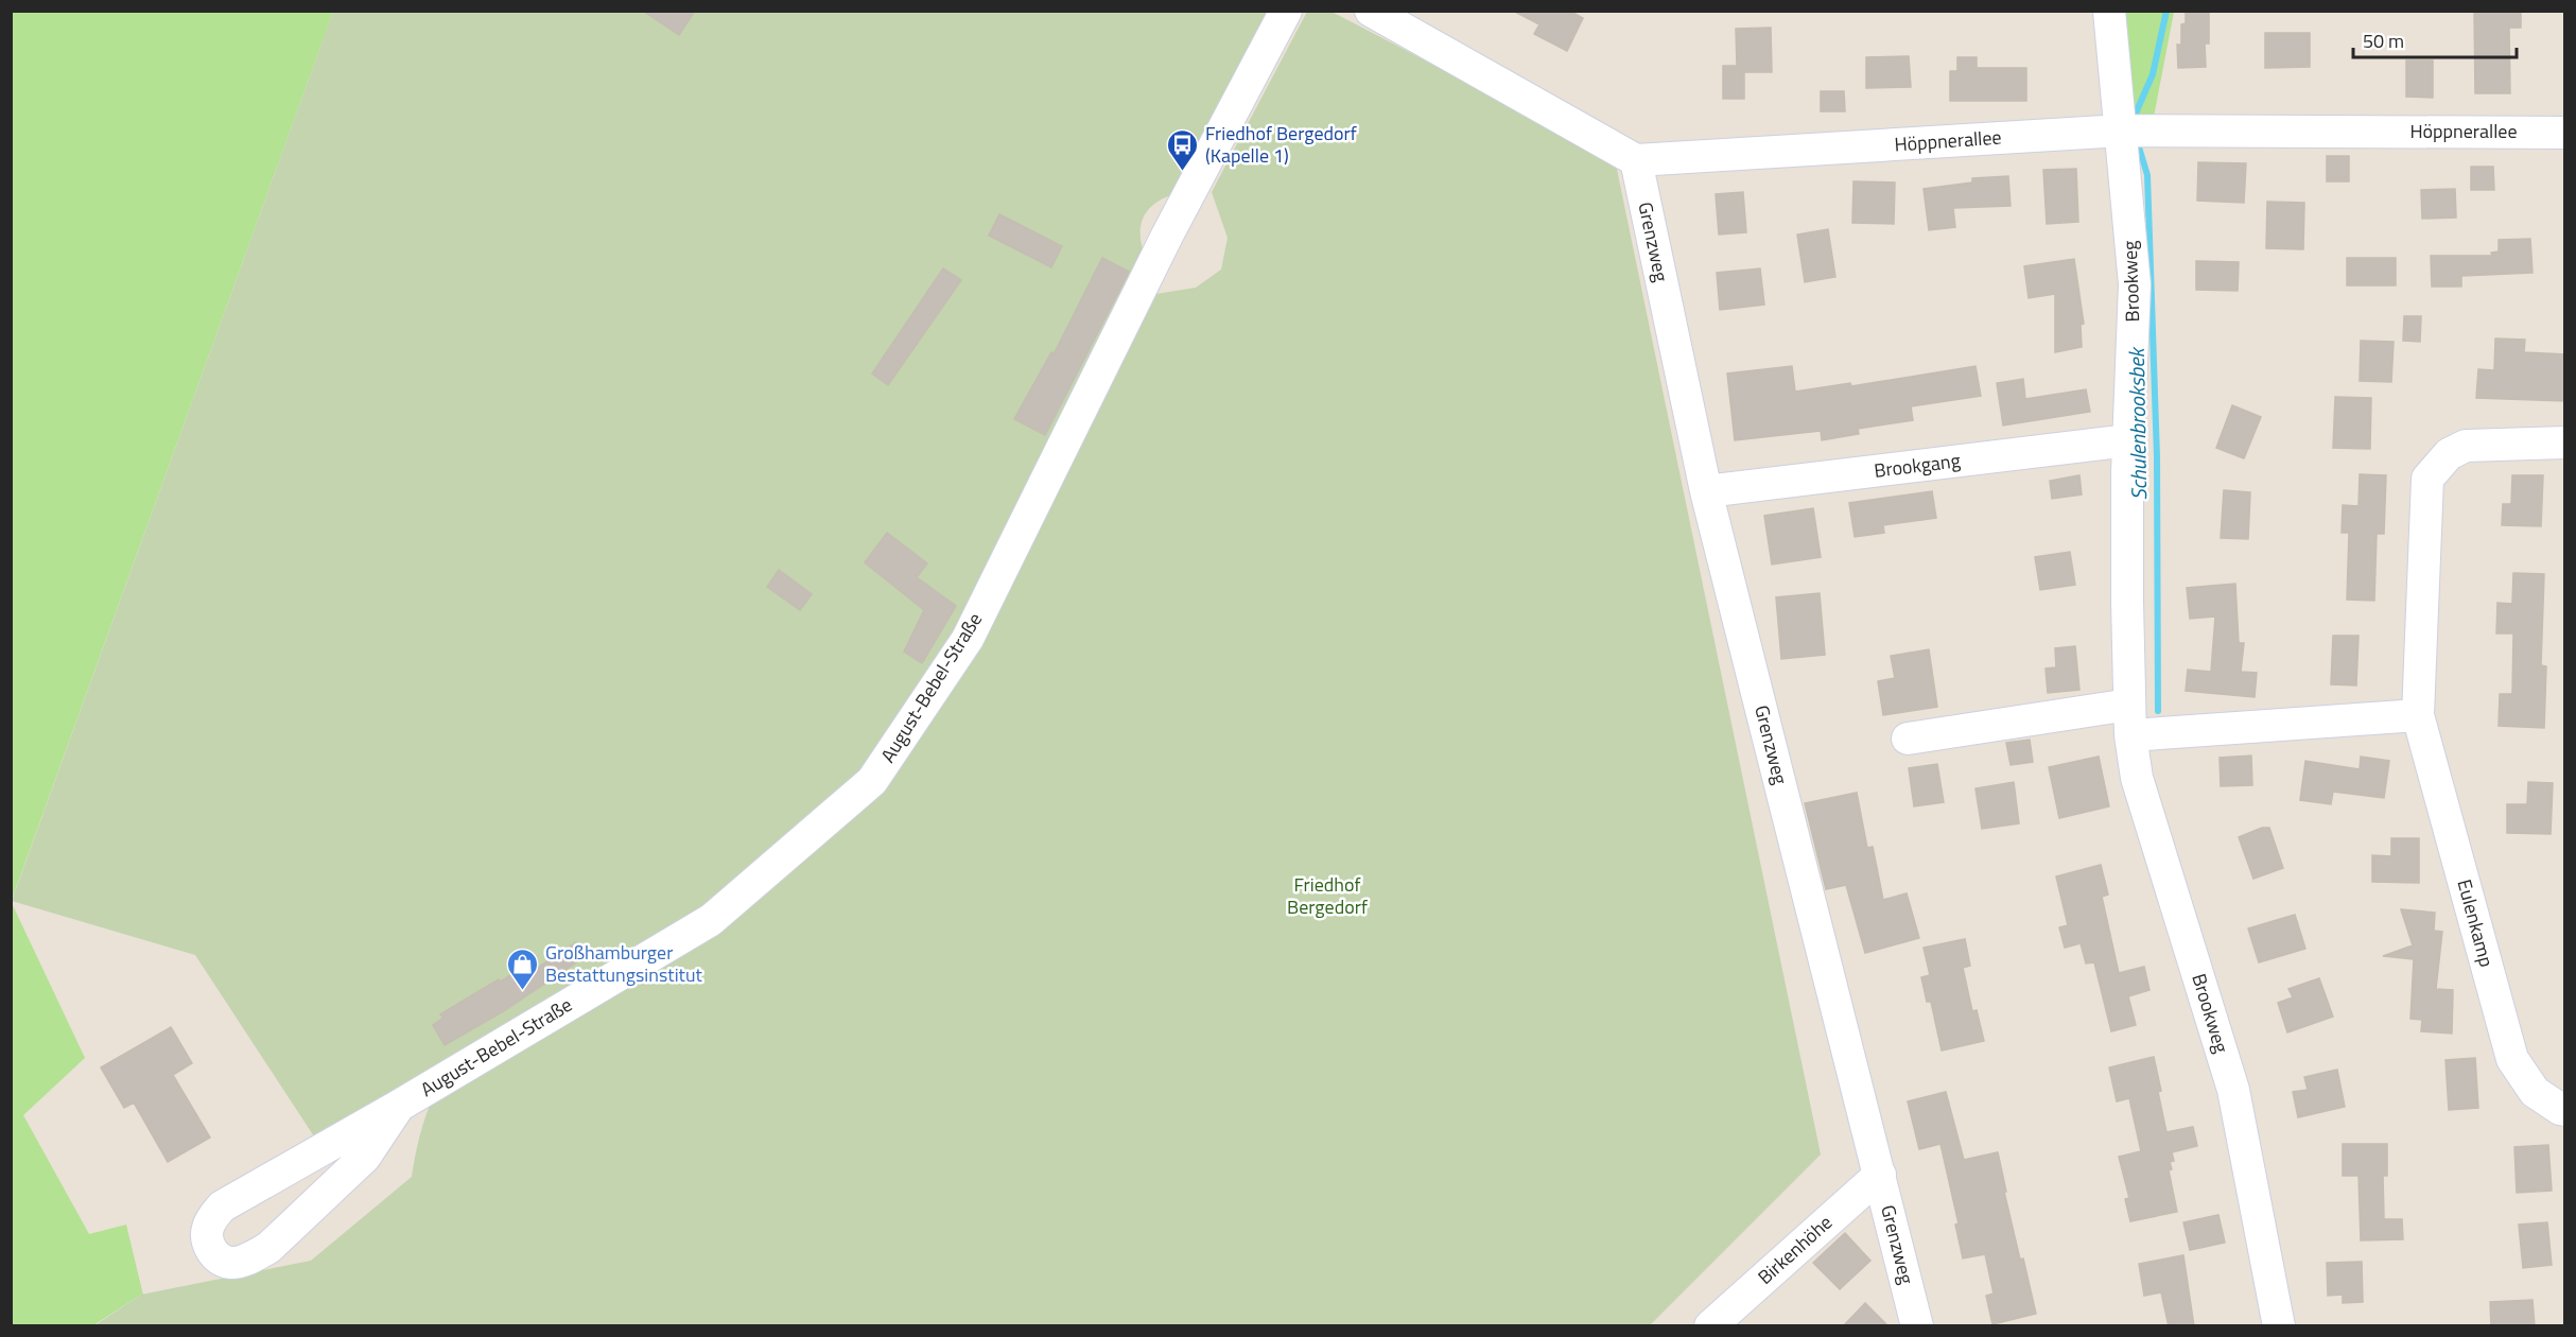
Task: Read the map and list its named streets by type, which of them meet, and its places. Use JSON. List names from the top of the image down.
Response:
{
  "streets": {
    "street": [
      "Höppnerallee",
      "Grenzweg",
      "Brookweg",
      "Brookgang",
      "August-Bebel-Straße",
      "Eulenkamp",
      "Birkenhöhe"
    ]
  },
  "crossings": [
    ["Höppnerallee", "Grenzweg"],
    ["Höppnerallee", "Brookweg"],
    ["Grenzweg", "Brookgang"],
    ["Grenzweg", "Birkenhöhe"],
    ["Brookweg", "Brookgang"]
  ],
  "water": ["Schulenbrooksbek"],
  "parks": ["Friedhof Bergedorf"],
  "places": {
    "bus stop": ["Friedhof Bergedorf (Kapelle 1)"],
    "shop": ["Großhamburger Bestattungsinstitut"]
  },
  "scale_bar": "50 m"
}
